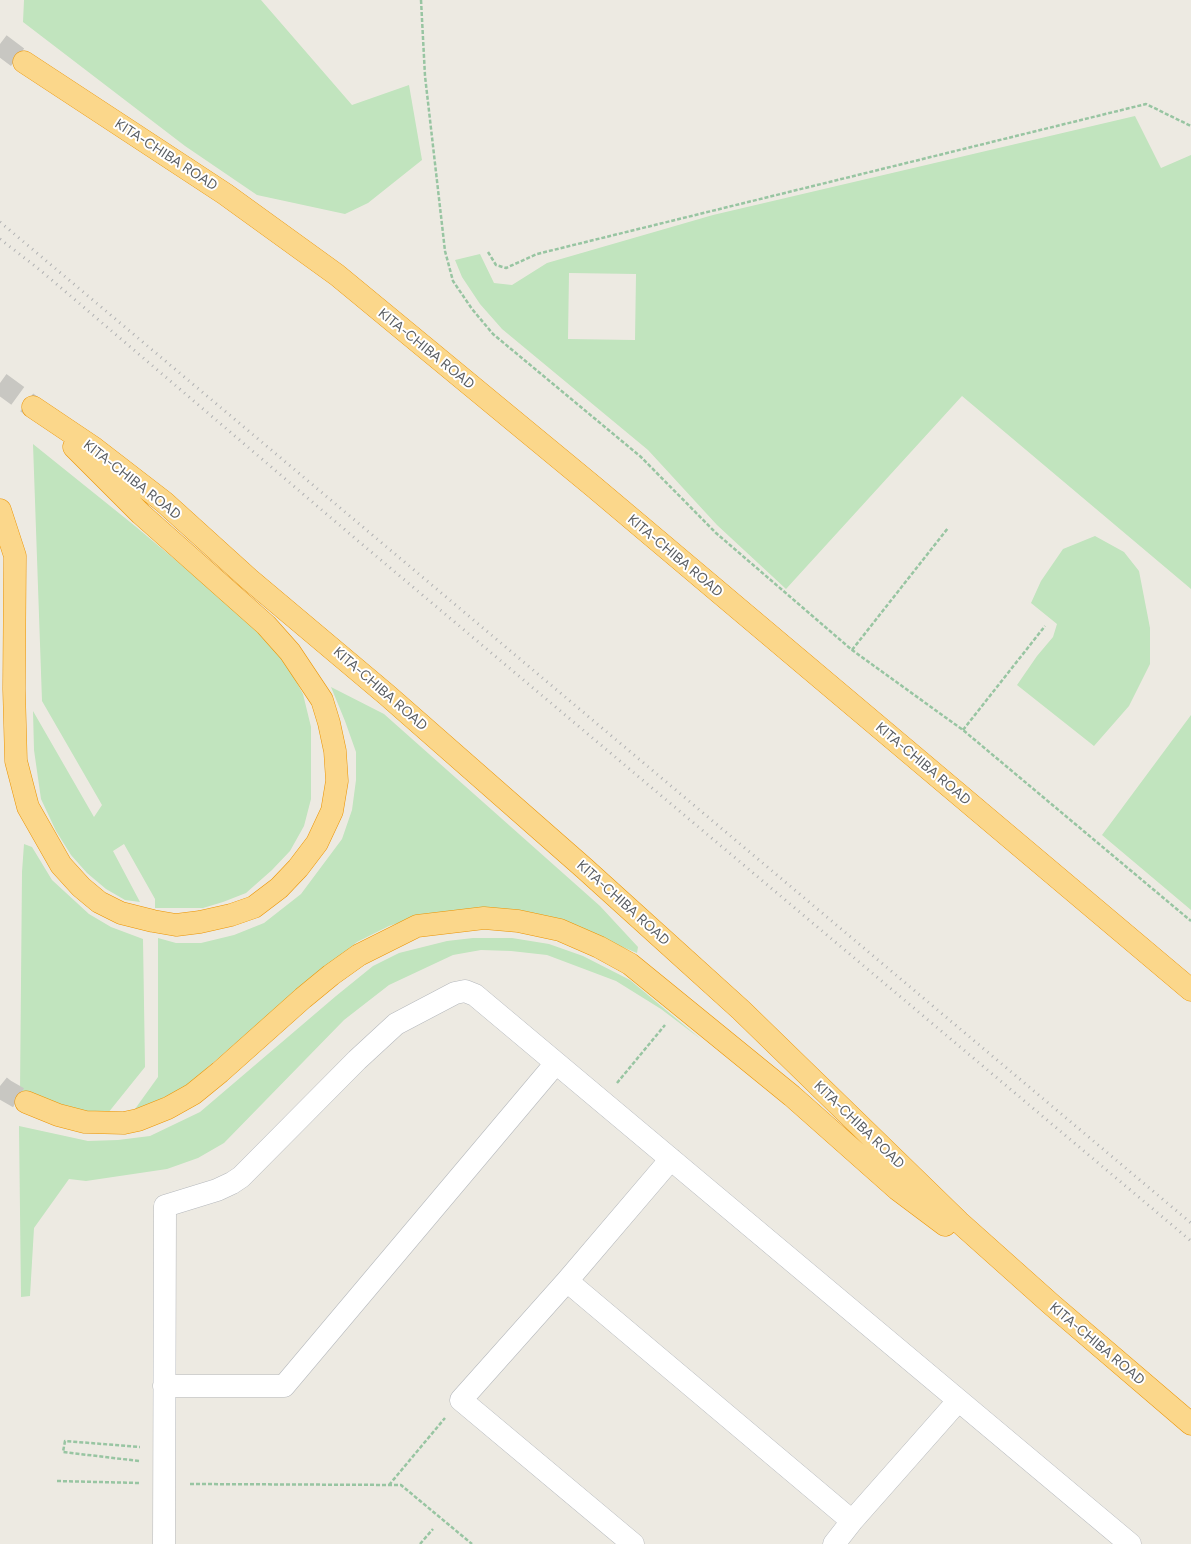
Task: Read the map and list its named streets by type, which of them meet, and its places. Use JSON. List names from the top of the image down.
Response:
{
  "streets": {
    "highway": ["KITA-CHIBA ROAD"]
  }
}
